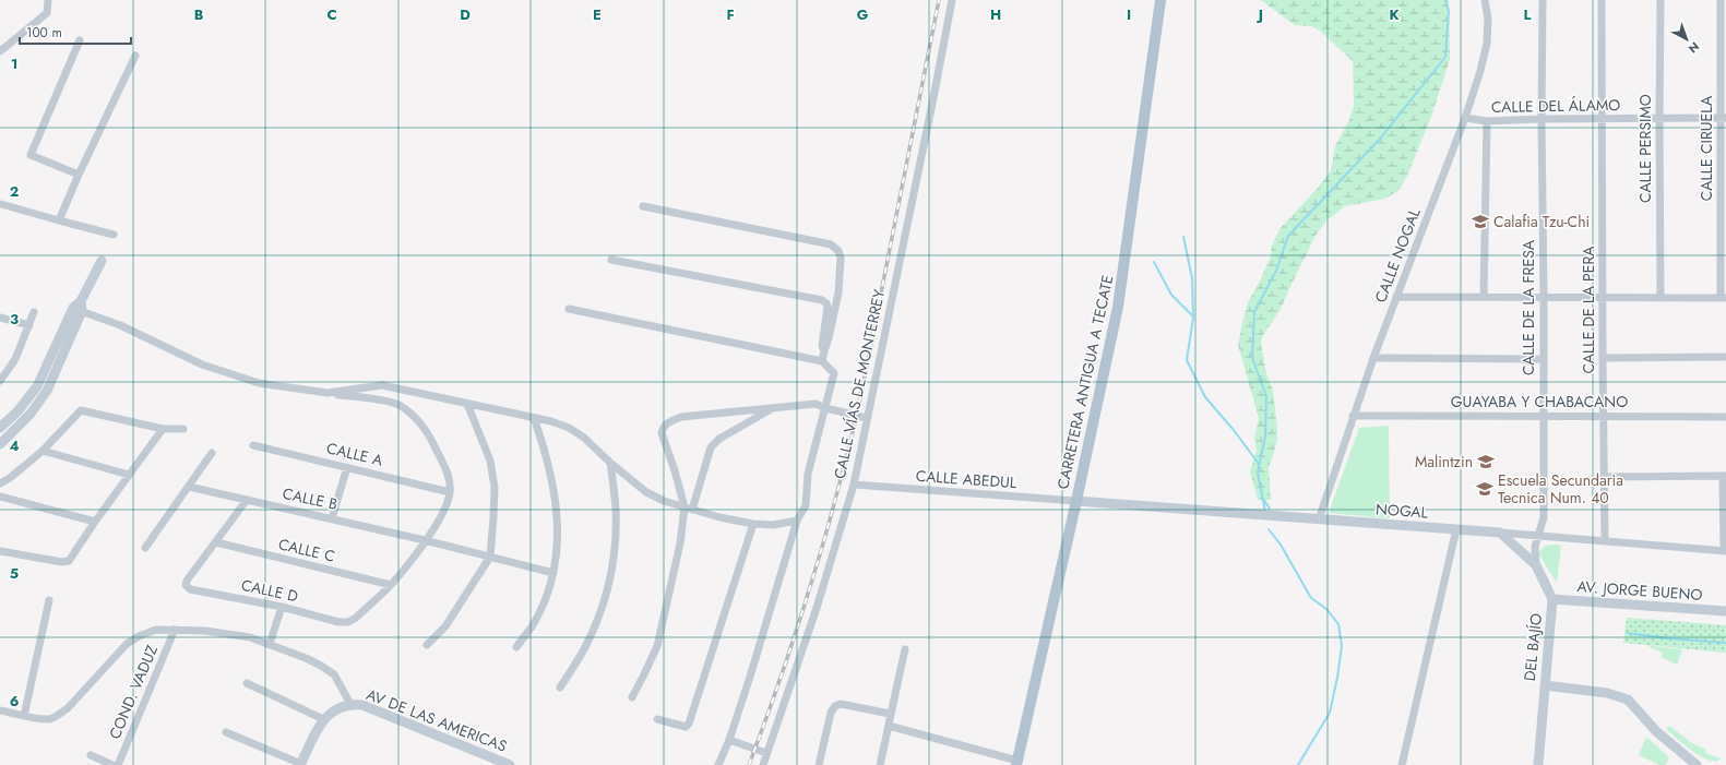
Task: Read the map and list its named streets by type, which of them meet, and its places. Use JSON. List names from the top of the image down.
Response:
{
  "streets": {
    "main road": ["CARRETERA ANTIGUA A TECATE"],
    "street": [
      "CALLE DEL ÁLAMO",
      "CALLE PERSIMO",
      "CALLE CIRUELA",
      "CALLE NOGAL",
      "CALLE DE LA FRESA",
      "CALLE DE LA PERA",
      "CALLE VÍAS DE MONTERREY",
      "GUAYABA Y CHABACANO",
      "CALLE A",
      "CALLE ABEDUL",
      "CALLE B",
      "NOGAL",
      "CALLE C",
      "CALLE D",
      "AV. JORGE BUENO",
      "DEL BAJÍO",
      "COND. VADUZ",
      "AV DE LAS AMERICAS"
    ]
  },
  "crossings": [
    ["CALLE DEL ÁLAMO", "CALLE PERSIMO"],
    ["CALLE DEL ÁLAMO", "CALLE CIRUELA"],
    ["CALLE DEL ÁLAMO", "CALLE NOGAL"],
    ["CALLE DEL ÁLAMO", "CALLE DE LA FRESA"],
    ["CALLE DEL ÁLAMO", "CALLE DE LA PERA"],
    ["CALLE NOGAL", "GUAYABA Y CHABACANO"],
    ["CALLE NOGAL", "NOGAL"],
    ["CALLE DE LA FRESA", "GUAYABA Y CHABACANO"],
    ["CALLE DE LA FRESA", "NOGAL"],
    ["CALLE DE LA FRESA", "DEL BAJÍO"],
    ["CALLE DE LA PERA", "GUAYABA Y CHABACANO"],
    ["CALLE DE LA PERA", "NOGAL"],
    ["CARRETERA ANTIGUA A TECATE", "CALLE ABEDUL"],
    ["CARRETERA ANTIGUA A TECATE", "NOGAL"],
    ["CALLE VÍAS DE MONTERREY", "CALLE ABEDUL"],
    ["CALLE ABEDUL", "NOGAL"],
    ["NOGAL", "DEL BAJÍO"],
    ["CALLE C", "CALLE D"],
    ["AV. JORGE BUENO", "DEL BAJÍO"]
  ],
  "places": {
    "school or university": ["Calafia Tzu-Chi", "Malintzin", "Escuela Secundaria Tecnica Num. 40"]
  },
  "scale_bar": "100 m",
  "north": "bottom right",
  "grid": {
    "columns": [
      "B",
      "C",
      "D",
      "E",
      "F",
      "G",
      "H",
      "I",
      "J",
      "K",
      "L"
    ],
    "rows": [
      "1",
      "2",
      "3",
      "4",
      "5",
      "6"
    ]
  }
}
